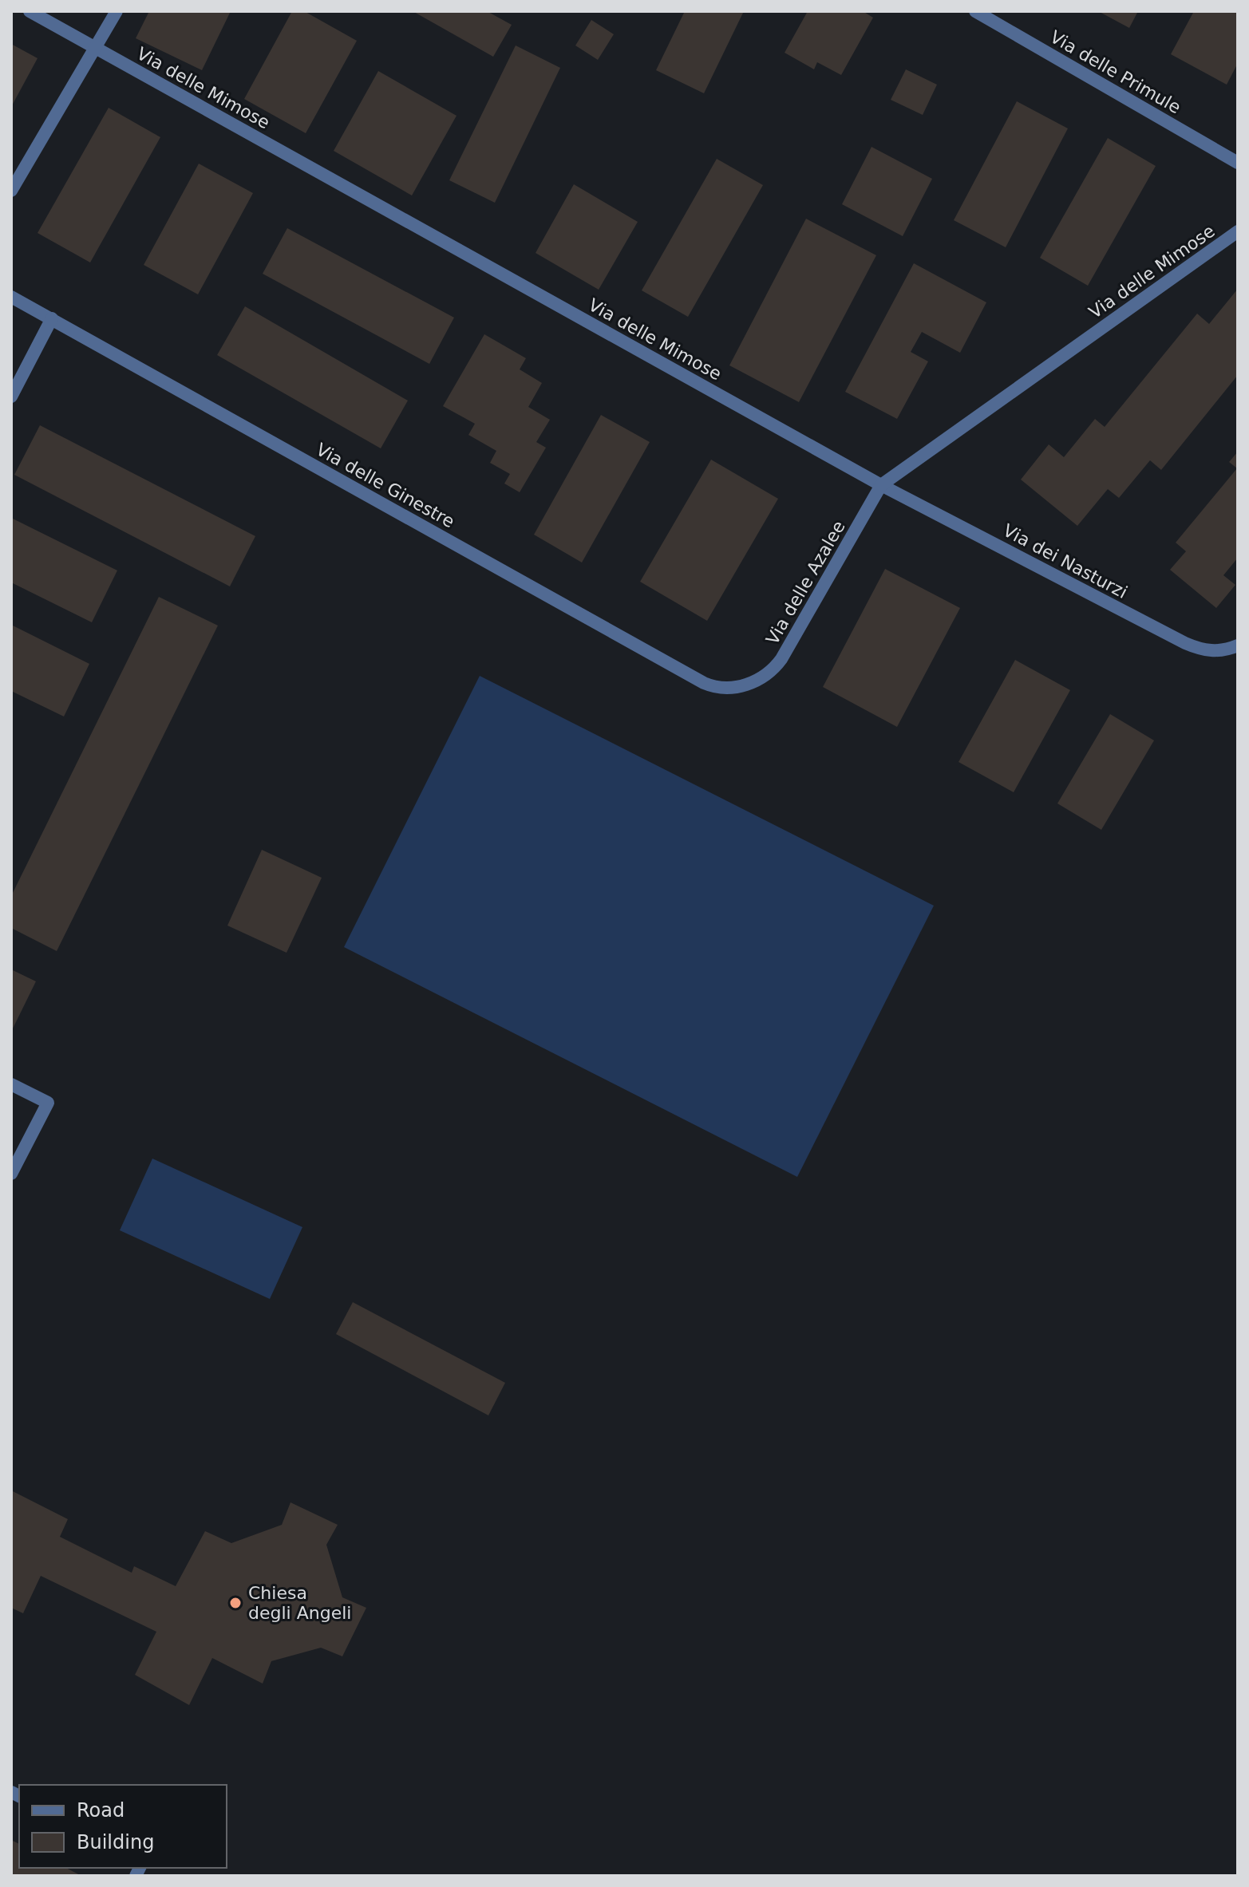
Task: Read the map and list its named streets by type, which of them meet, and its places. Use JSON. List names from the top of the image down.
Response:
{
  "streets": {
    "street": [
      "Via delle Primule",
      "Via delle Mimose",
      "Via delle Ginestre",
      "Via dei Nasturzi",
      "Via delle Azalee"
    ]
  },
  "crossings": [
    ["Via delle Mimose", "Via dei Nasturzi"],
    ["Via delle Mimose", "Via delle Azalee"],
    ["Via delle Ginestre", "Via delle Azalee"],
    ["Via dei Nasturzi", "Via delle Azalee"]
  ],
  "places": ["Chiesa degli Angeli"],
  "legend": ["Road", "Building"]
}
